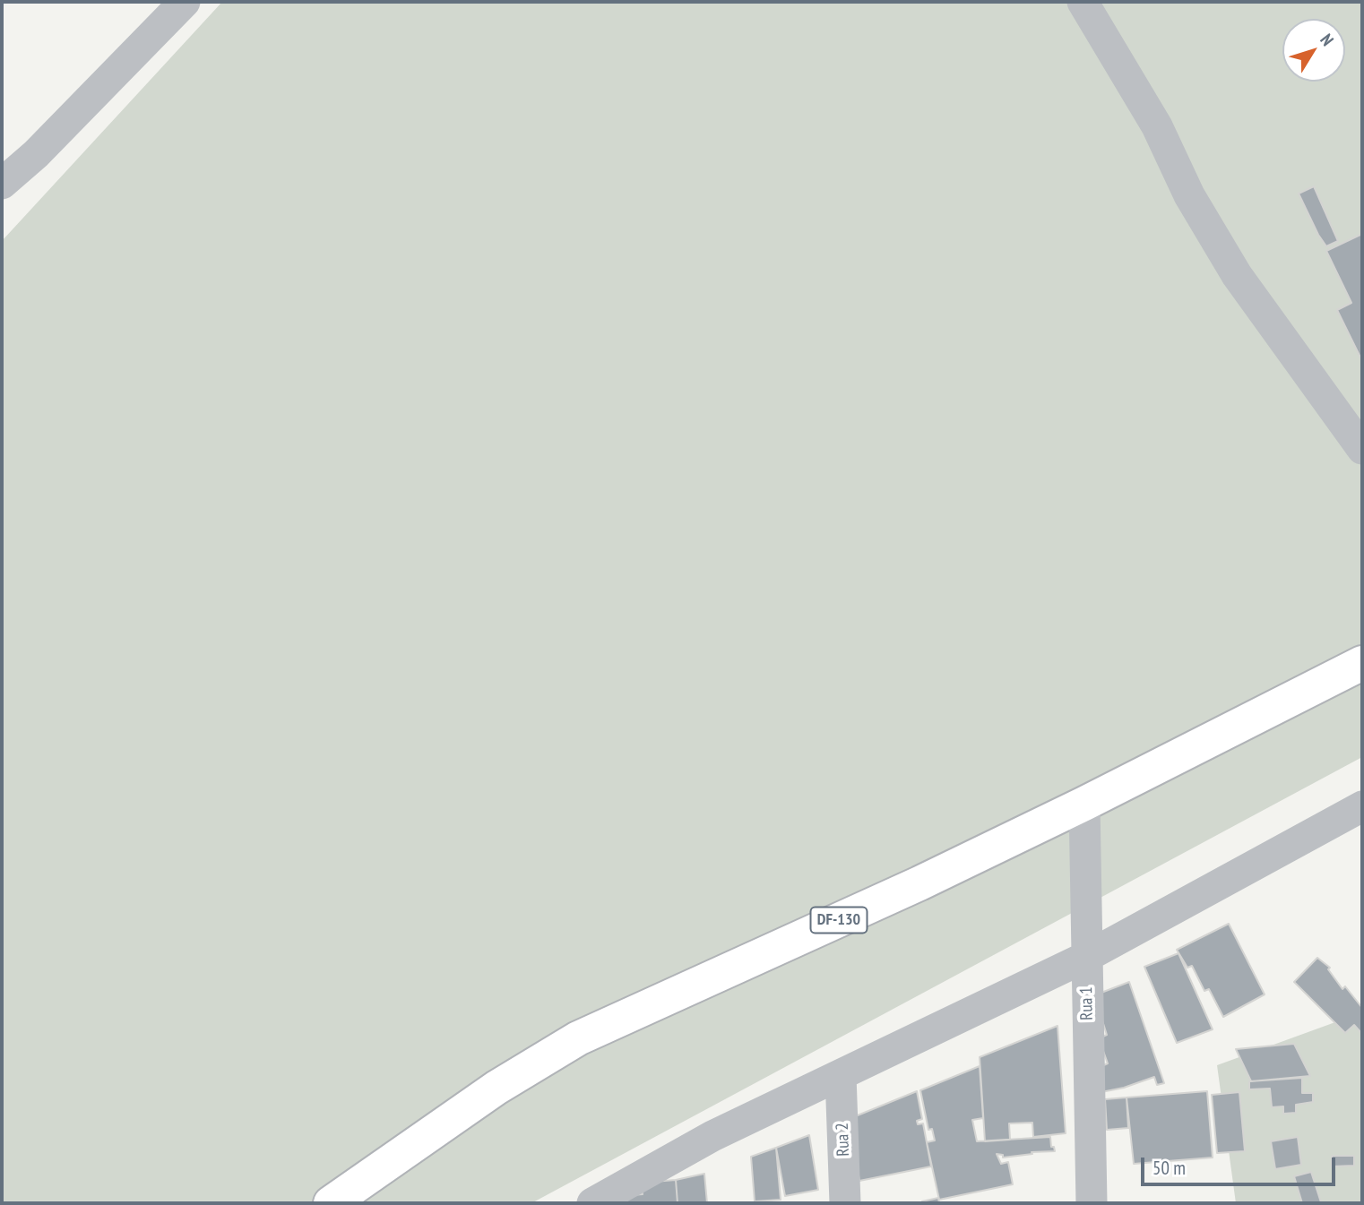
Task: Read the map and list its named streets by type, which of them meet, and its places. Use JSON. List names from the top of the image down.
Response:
{
  "streets": {
    "main road": ["DF-130"],
    "street": ["Rua 1", "Rua 2"]
  },
  "crossings": [
    ["DF-130", "Rua 1"]
  ],
  "scale_bar": "50 m",
  "north": "top right"
}
